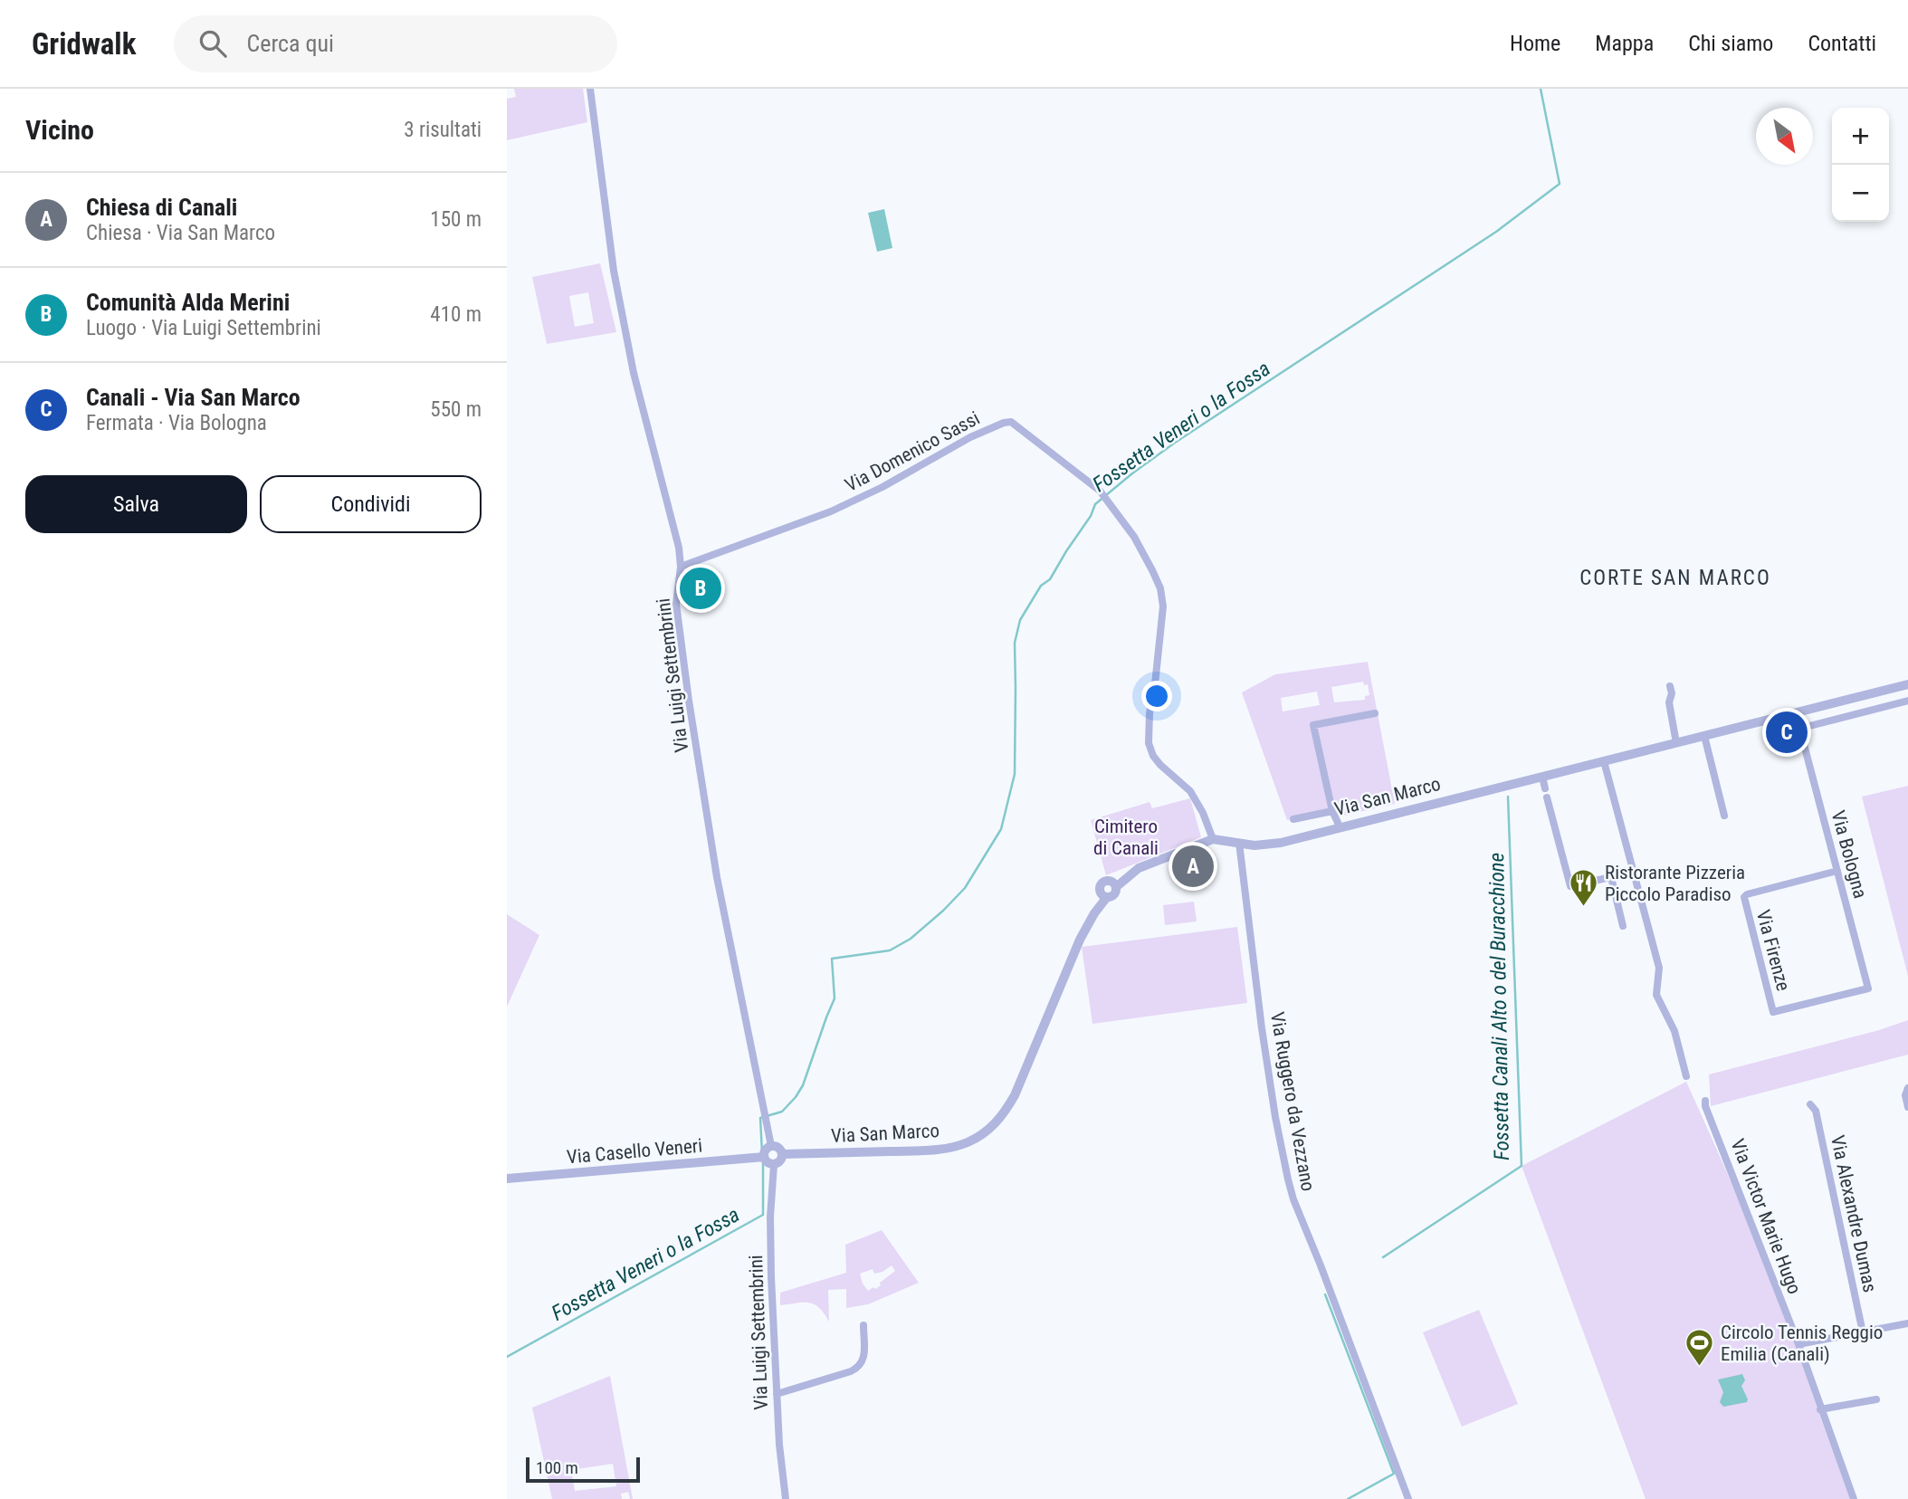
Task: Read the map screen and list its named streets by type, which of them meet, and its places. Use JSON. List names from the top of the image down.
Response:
{
  "streets": {
    "street": [
      "Via Domenico Sassi",
      "Via Luigi Settembrini",
      "Via San Marco",
      "Via Bologna",
      "Via Firenze",
      "Via Ruggero da Vezzano",
      "Via Casello Veneri",
      "Via Alexandre Dumas",
      "Via Victor Marie Hugo"
    ]
  },
  "crossings": [
    ["Via Domenico Sassi", "Via Luigi Settembrini"],
    ["Via Domenico Sassi", "Via San Marco"],
    ["Via Luigi Settembrini", "Via San Marco"],
    ["Via Luigi Settembrini", "Via Casello Veneri"],
    ["Via San Marco", "Via Bologna"],
    ["Via San Marco", "Via Ruggero da Vezzano"],
    ["Via San Marco", "Via Casello Veneri"],
    ["Via Bologna", "Via Firenze"]
  ],
  "districts": ["CORTE SAN MARCO"],
  "water": ["Fossetta Veneri o la Fossa", "Fossetta Canali Alto o del Buracchione"],
  "parks": ["Cimitero di Canali"],
  "places": {
    "restaurant": ["Ristorante Pizzeria Piccolo Paradiso"],
    "sports": ["Circolo Tennis Reggio Emilia (Canali)"]
  },
  "scale_bar": "100 m",
  "north": "bottom right",
  "page": {
    "header": "Gridwalk",
    "search": "Cerca qui",
    "nav": [
      "Home",
      "Mappa",
      "Chi siamo",
      "Contatti"
    ],
    "heading": ["Vicino", "3 risultati"],
    "map_buttons": ["+", "−"],
    "list": [
      {
        "mark": "A",
        "name": "Chiesa di Canali",
        "note": "Chiesa · Via San Marco",
        "value": "150 m"
      },
      {
        "mark": "B",
        "name": "Comunità Alda Merini",
        "note": "Luogo · Via Luigi Settembrini",
        "value": "410 m"
      },
      {
        "mark": "C",
        "name": "Canali - Via San Marco",
        "note": "Fermata · Via Bologna",
        "value": "550 m"
      }
    ],
    "buttons": ["Salva", "Condividi"],
    "pins": ["B", "C", "A"],
    "scale": "100 m"
  }
}
